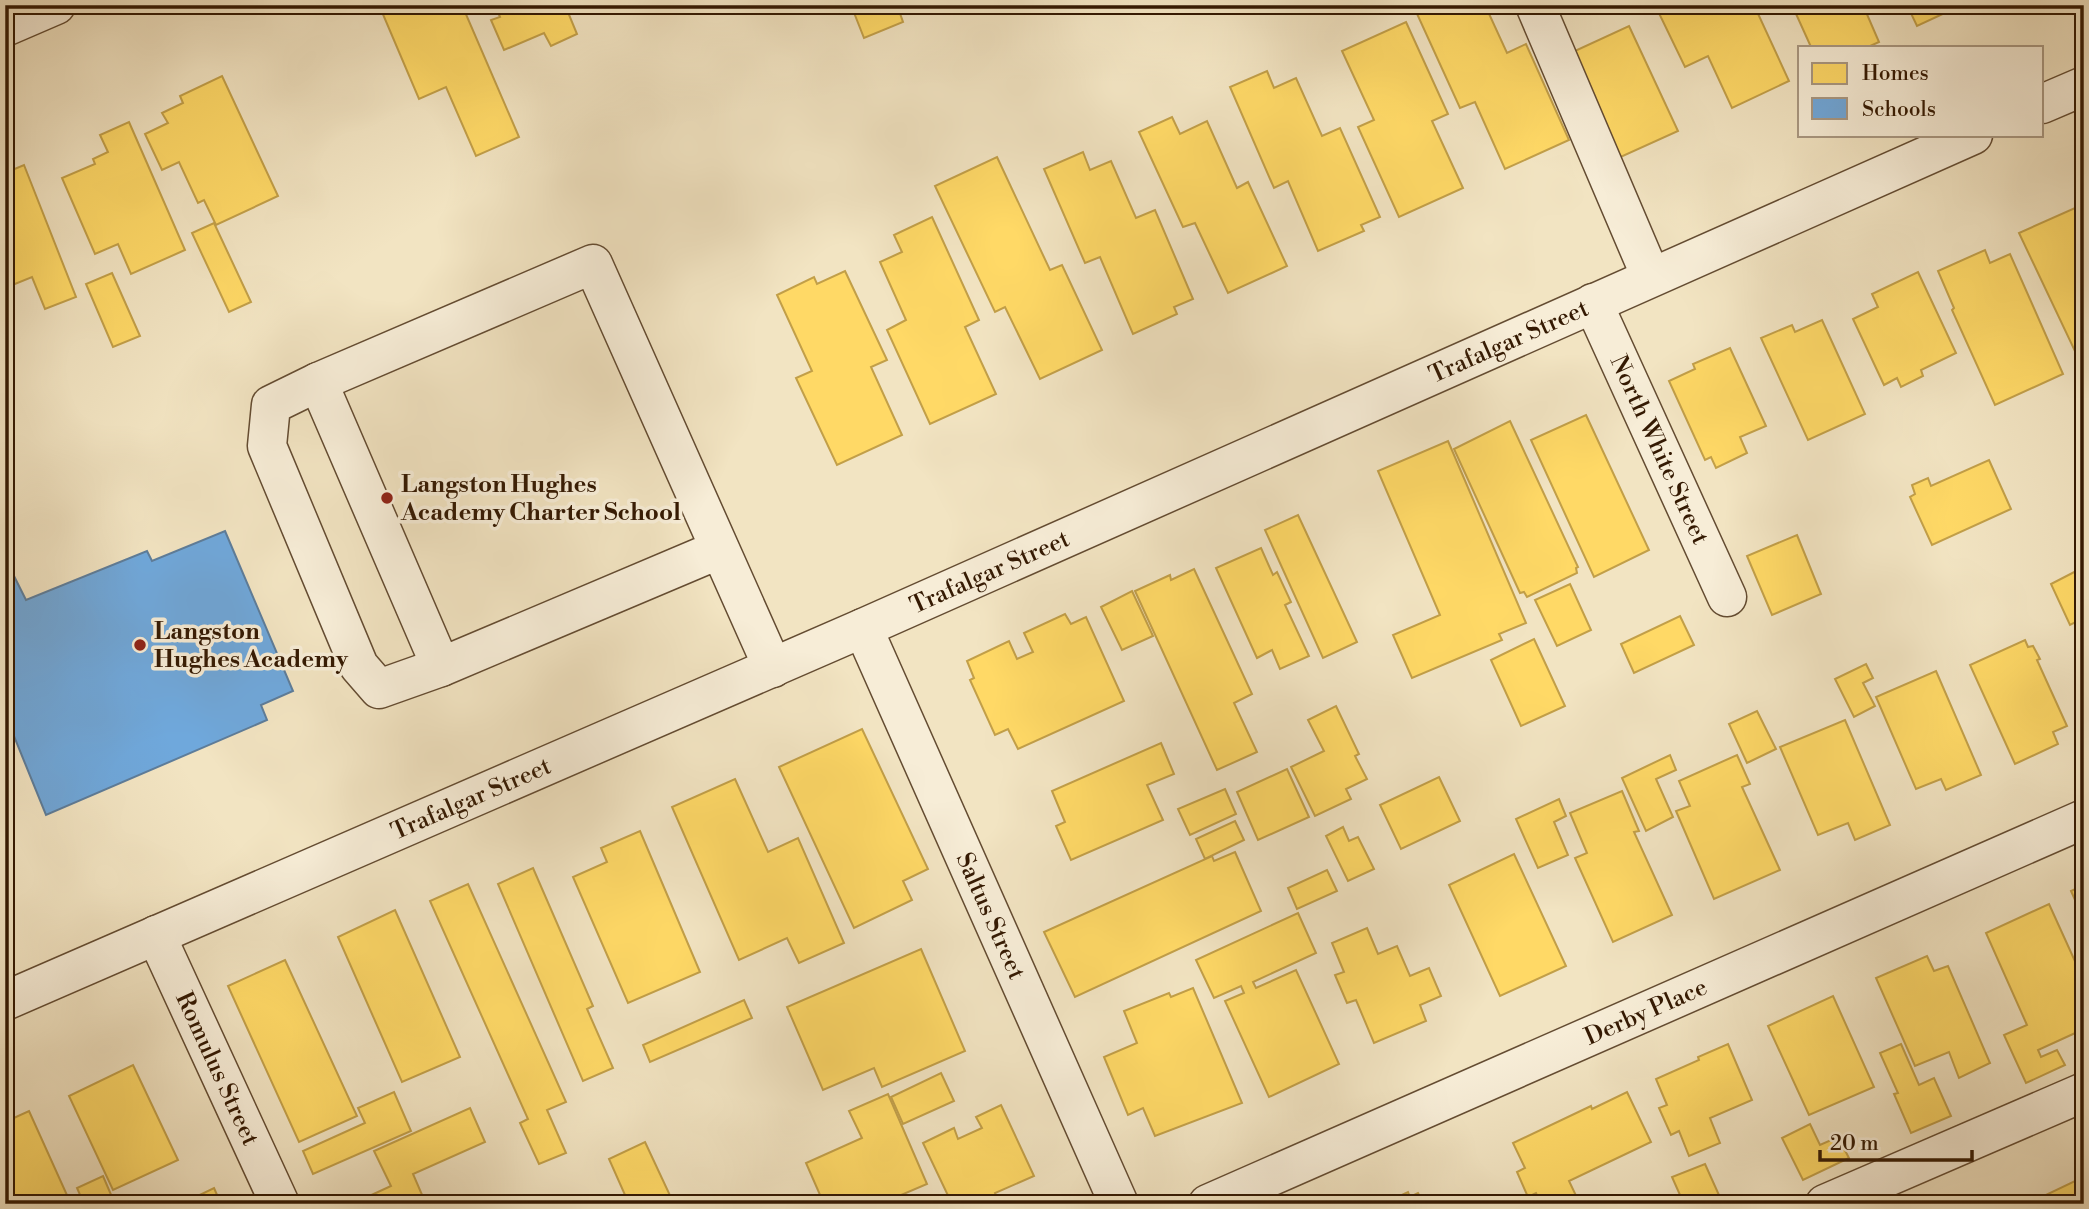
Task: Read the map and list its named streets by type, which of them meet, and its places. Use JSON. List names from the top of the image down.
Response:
{
  "streets": {
    "street": [
      "Trafalgar Street",
      "North White Street",
      "Saltus Street",
      "Derby Place",
      "Romulus Street"
    ]
  },
  "crossings": [
    ["Trafalgar Street", "North White Street"],
    ["Trafalgar Street", "Saltus Street"],
    ["Trafalgar Street", "Romulus Street"]
  ],
  "places": ["Langston Hughes Academy Charter School", "Langston Hughes Academy"],
  "legend": ["Homes", "Schools"],
  "scale_bar": "20 m"
}
